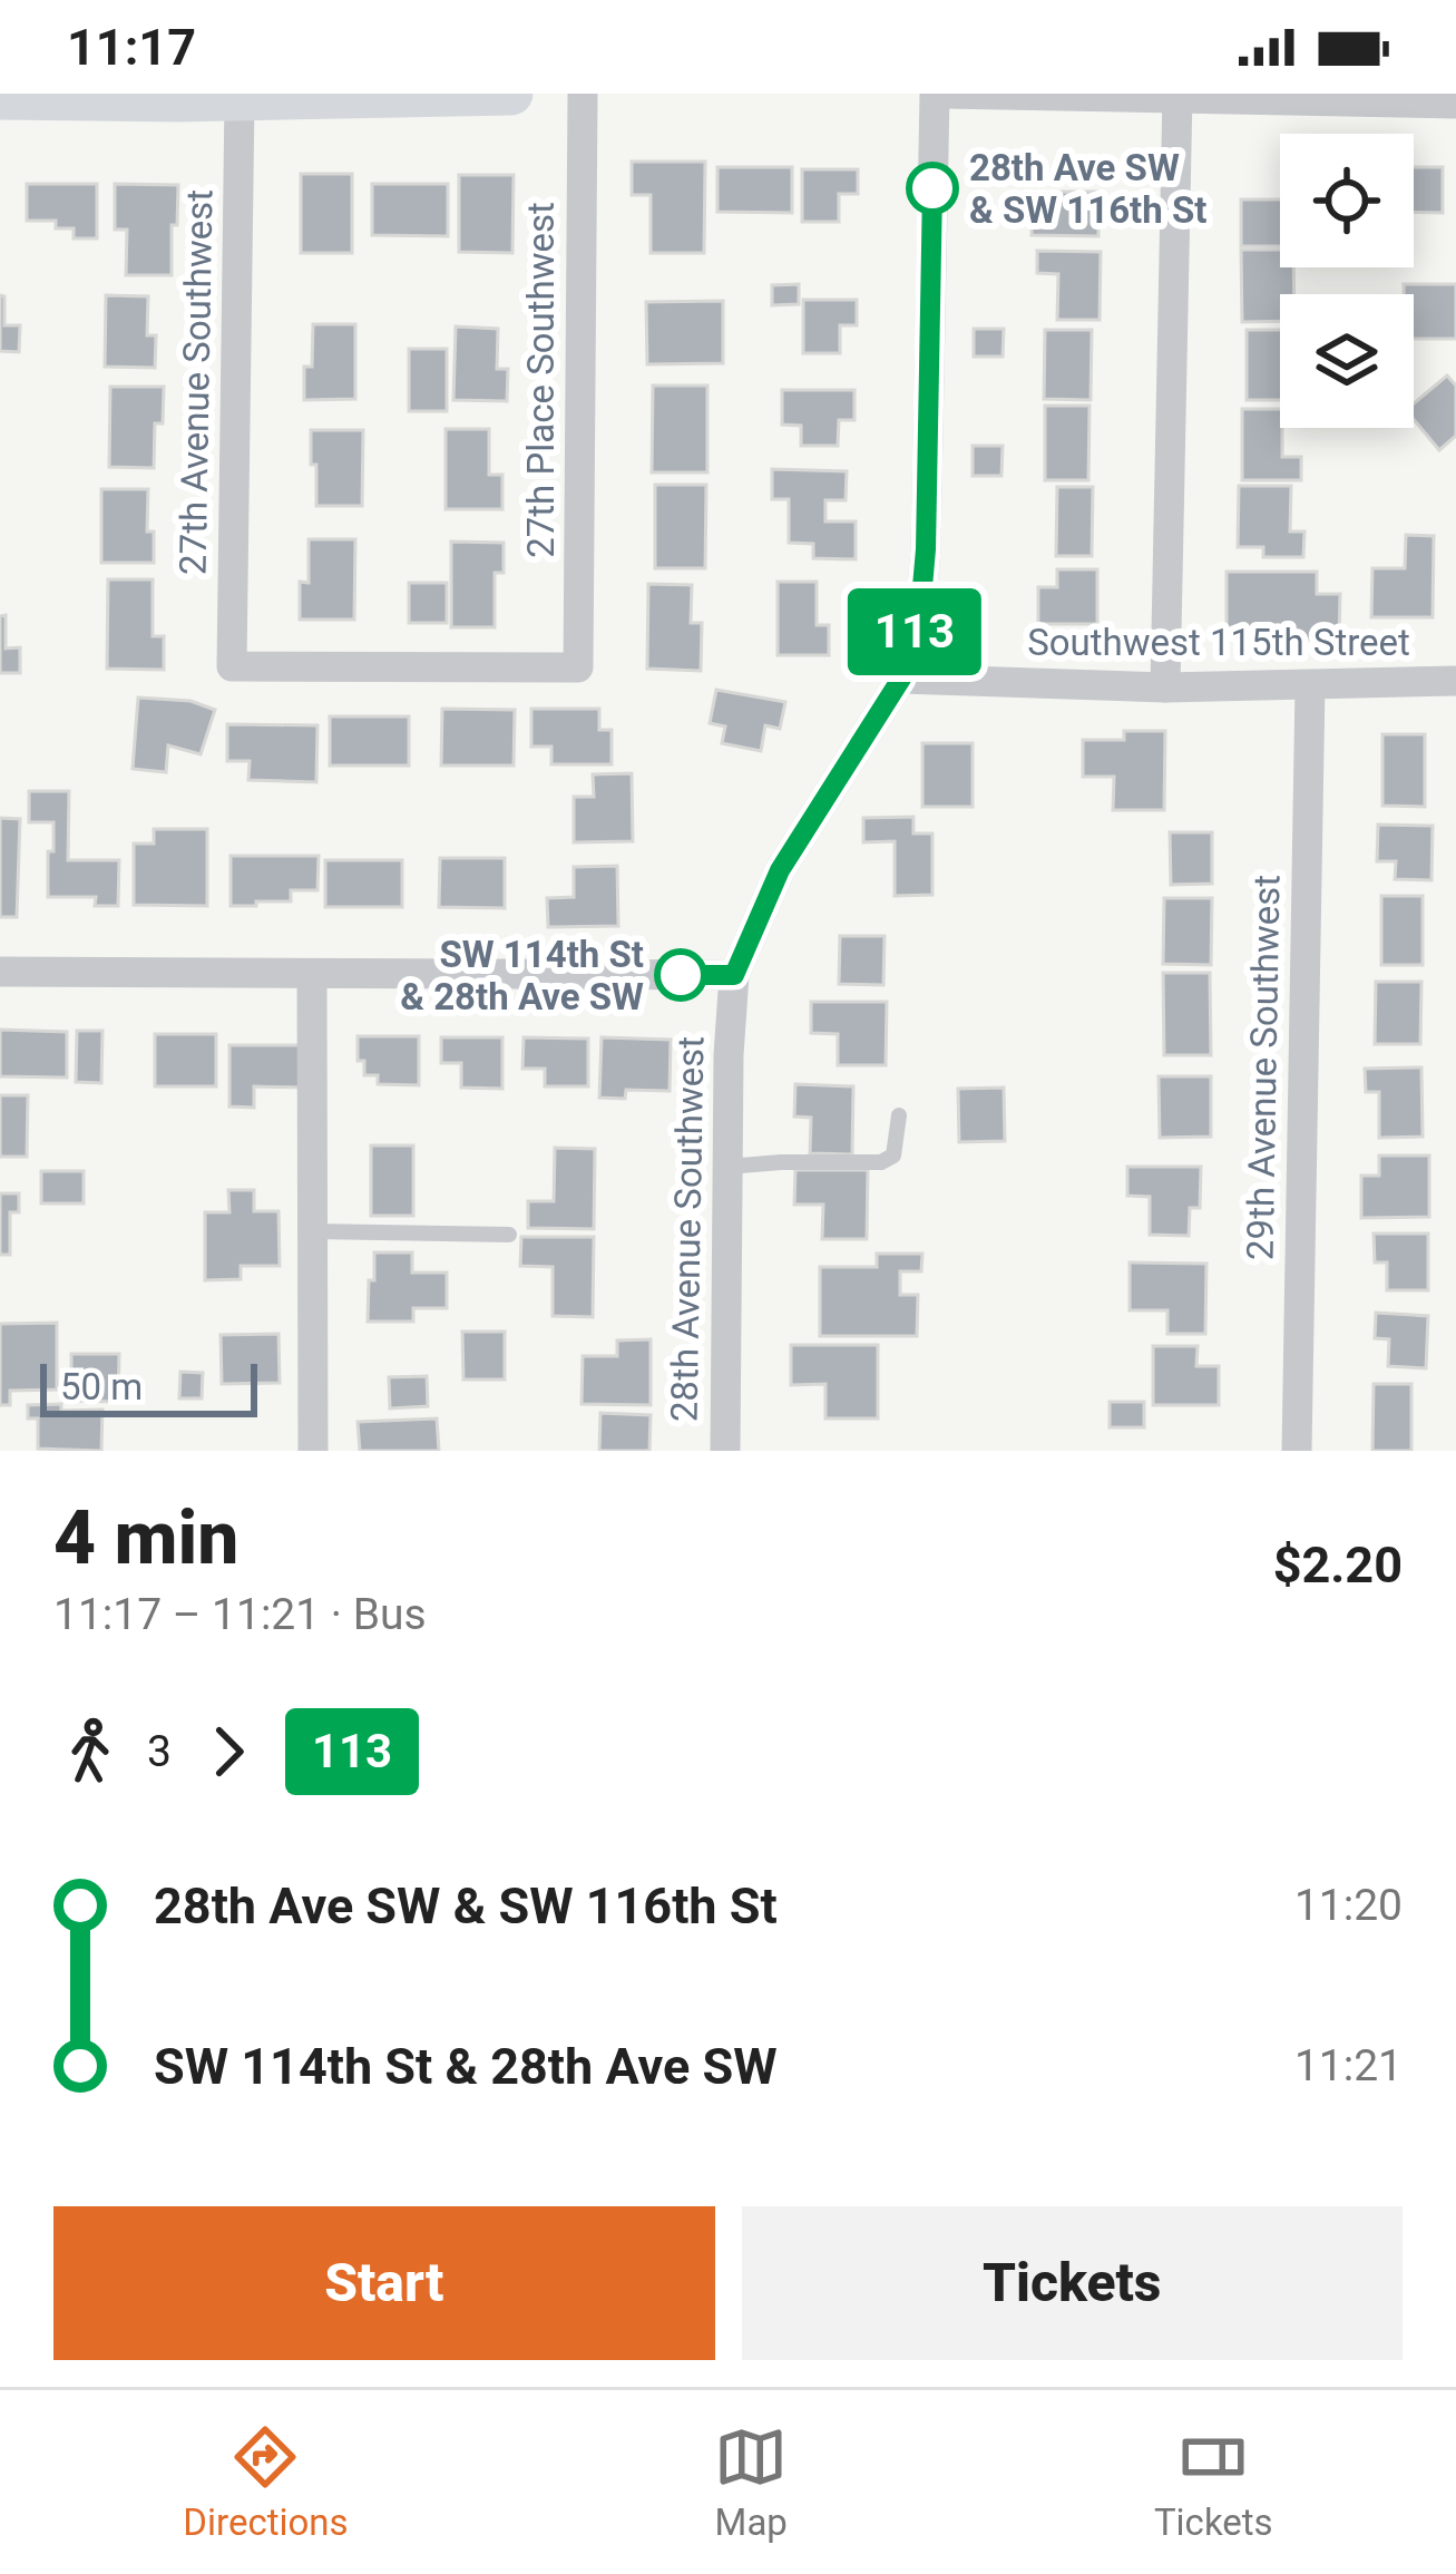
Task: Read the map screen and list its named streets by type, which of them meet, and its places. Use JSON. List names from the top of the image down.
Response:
{
  "streets": {
    "street": [
      "27th Place Southwest",
      "27th Avenue Southwest",
      "Southwest 115th Street",
      "29th Avenue Southwest",
      "28th Avenue Southwest"
    ]
  },
  "crossings": [
    ["27th Place Southwest", "27th Avenue Southwest"],
    ["Southwest 115th Street", "29th Avenue Southwest"],
    ["Southwest 115th Street", "28th Avenue Southwest"]
  ],
  "places": ["28th Ave SW & SW 116th St", "SW 114th St & 28th Ave SW"],
  "lines": ["bus line 113"],
  "scale_bar": "50 m",
  "page": {
    "status": "11:17",
    "on_map": "113",
    "scale": "50 m",
    "heading": ["4 min", "11:17 – 11:21 · Bus", "$2.20"],
    "legs": ["3", "113"],
    "list": [
      {
        "name": "28th Ave SW & SW 116th St",
        "value": "11:20"
      },
      {
        "name": "SW 114th St & 28th Ave SW",
        "value": "11:21"
      }
    ],
    "buttons": ["Start", "Tickets"],
    "tabs": ["Directions", "Map", "Tickets"]
  }
}
